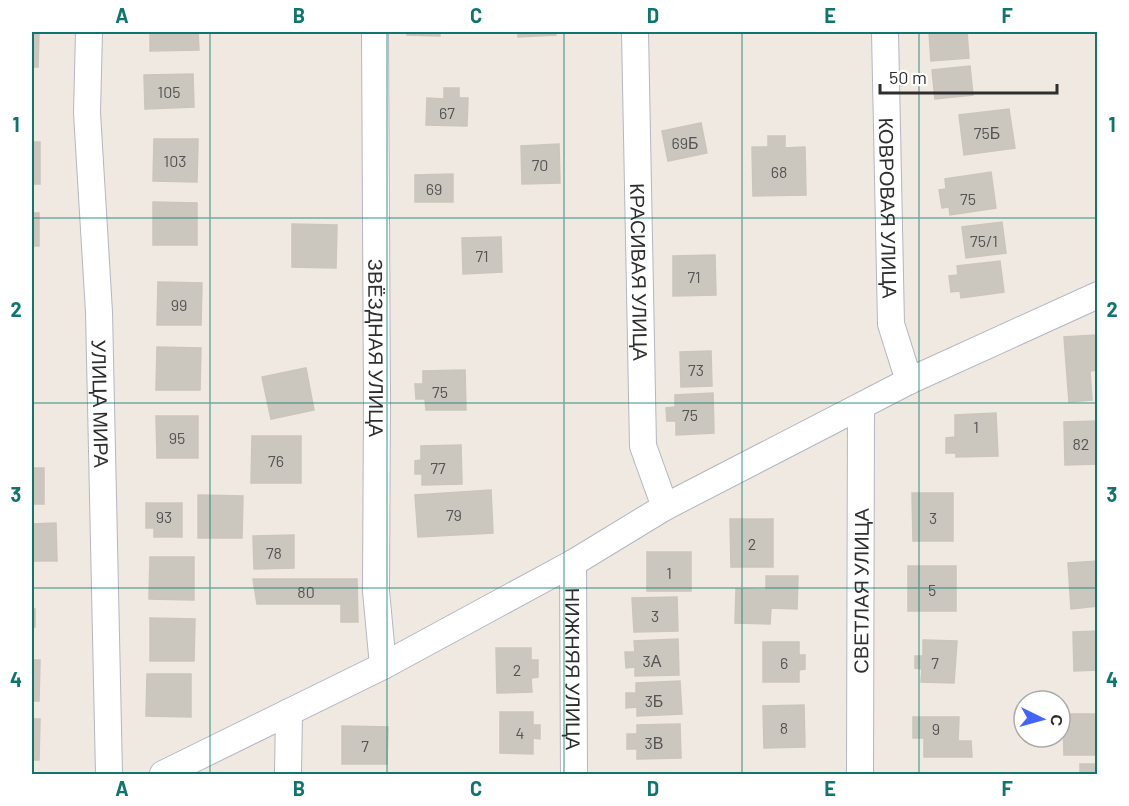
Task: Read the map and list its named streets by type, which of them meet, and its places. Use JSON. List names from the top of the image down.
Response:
{
  "streets": {
    "street": [
      "КОВРОВАЯ УЛИЦА",
      "КРАСИВАЯ УЛИЦА",
      "ЗВЁЗДНАЯ УЛИЦА",
      "УЛИЦА МИРА",
      "СВЕТЛАЯ УЛИЦА",
      "НИЖНЯЯ УЛИЦА"
    ]
  },
  "house_numbers": [
    "105",
    "67",
    "75Б",
    "69Б",
    "103",
    "70",
    "68",
    "69",
    "75",
    "75/1",
    "71",
    "71",
    "99",
    "73",
    "75",
    "75",
    "1",
    "95",
    "82",
    "76",
    "77",
    "79",
    "93",
    "3",
    "2",
    "78",
    "1",
    "5",
    "80",
    "3",
    "3А",
    "6",
    "7",
    "2",
    "3Б",
    "8",
    "9",
    "4",
    "3В",
    "7"
  ],
  "scale_bar": "50 m",
  "north": "right",
  "grid": {
    "columns": [
      "A",
      "B",
      "C",
      "D",
      "E",
      "F"
    ],
    "rows": [
      "1",
      "2",
      "3",
      "4"
    ]
  }
}
